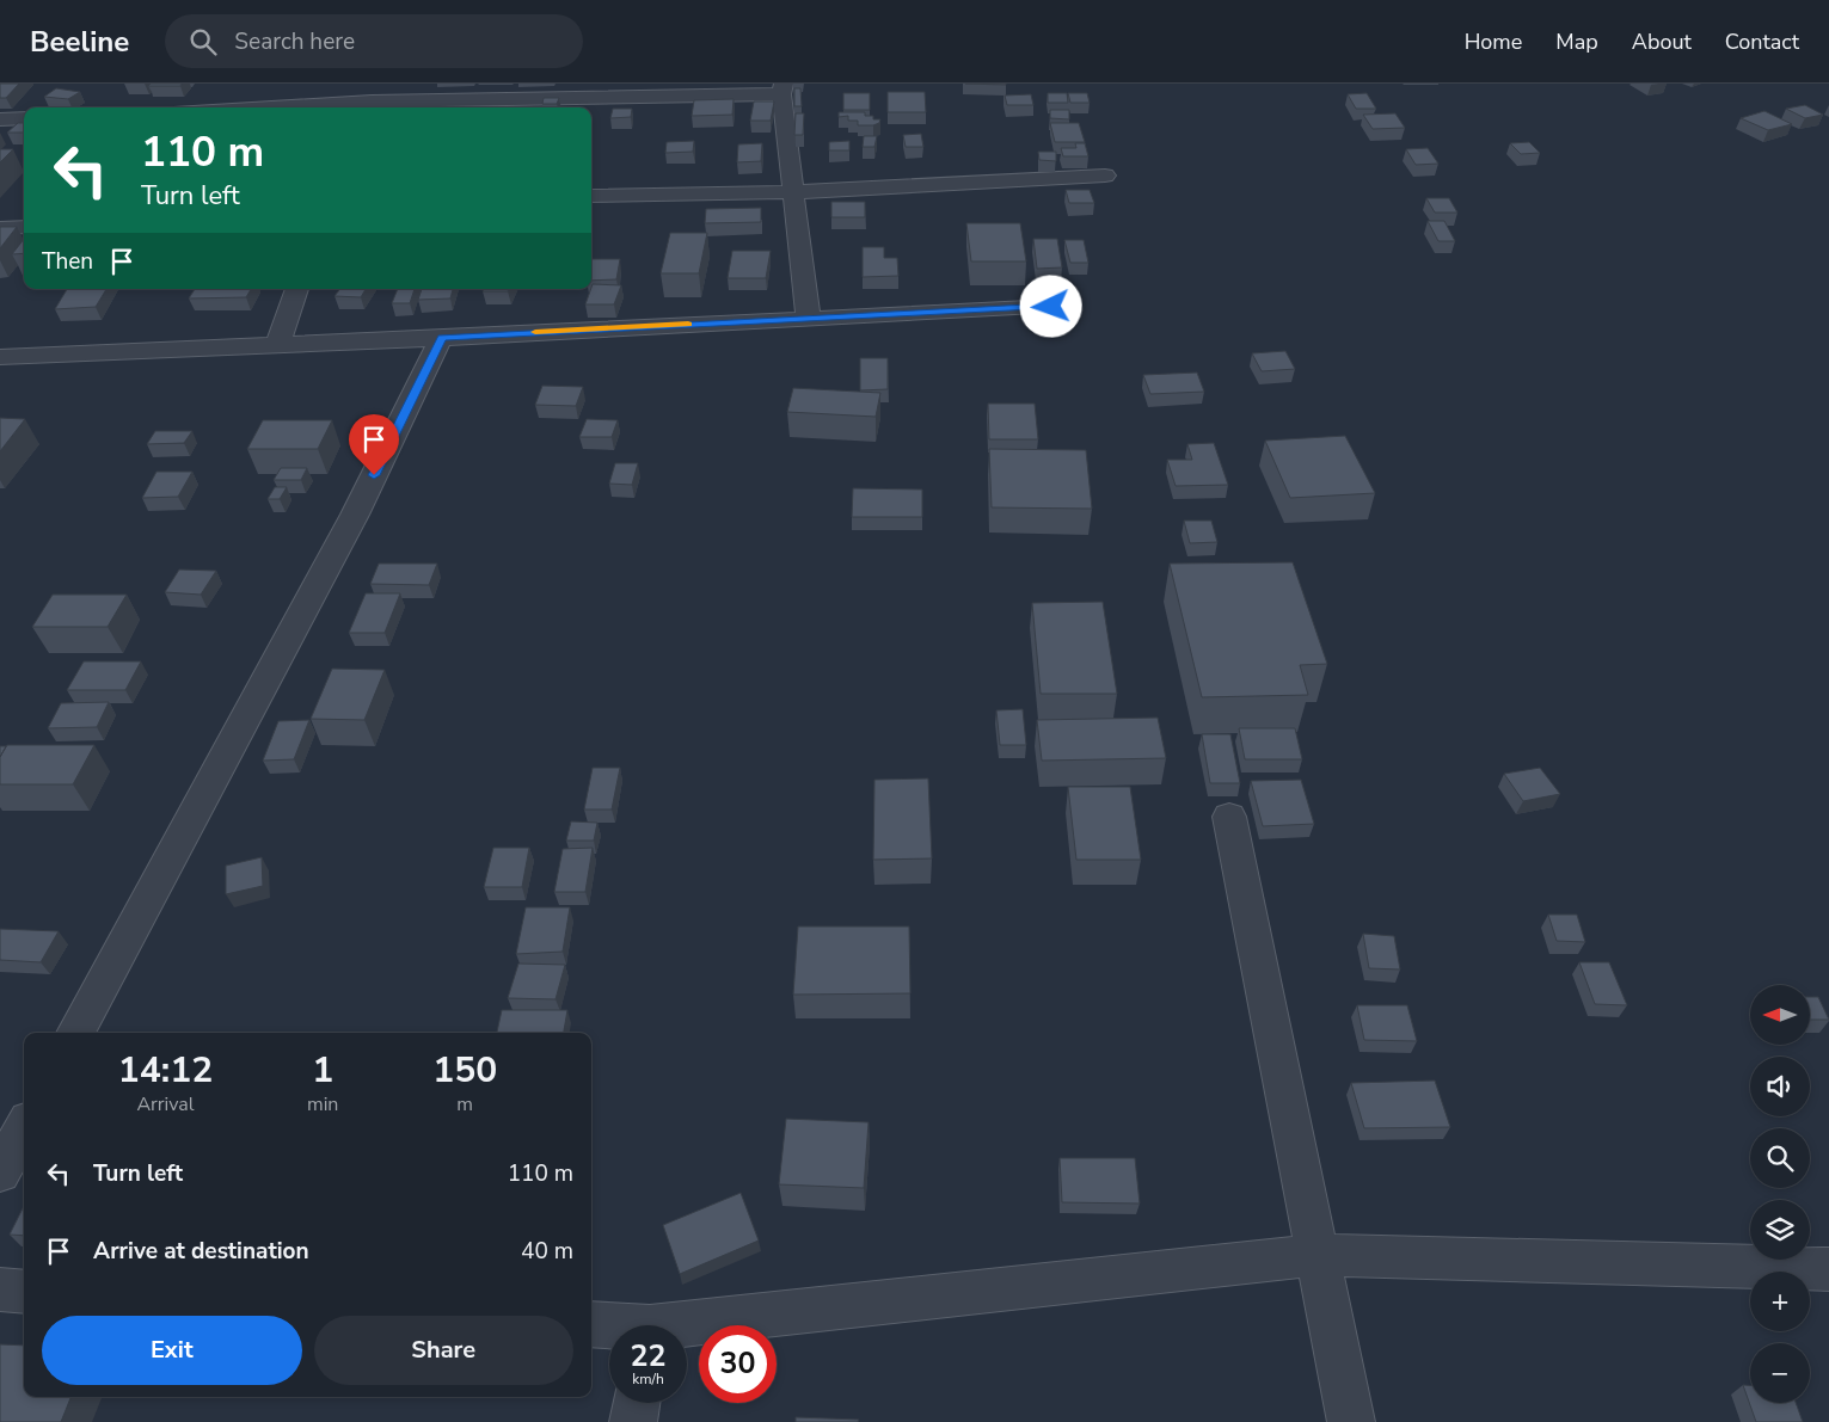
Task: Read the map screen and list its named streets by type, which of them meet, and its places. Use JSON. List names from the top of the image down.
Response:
{
  "north": "left",
  "page": {
    "header": "Beeline",
    "search": "Search here",
    "nav": [
      "Home",
      "Map",
      "About",
      "Contact"
    ],
    "turn": ["110 m", "Turn left"],
    "then": "Then",
    "map_buttons": ["+", "−"],
    "eta": [
      "14:12",
      "Arrival",
      "1",
      "min",
      "150",
      "m"
    ],
    "list": [
      {
        "name": "Turn left",
        "value": "110 m"
      },
      {
        "name": "Arrive at destination",
        "value": "40 m"
      }
    ],
    "buttons": ["Exit", "Share"],
    "speed": "22 km/h",
    "limit": "30"
  }
}
